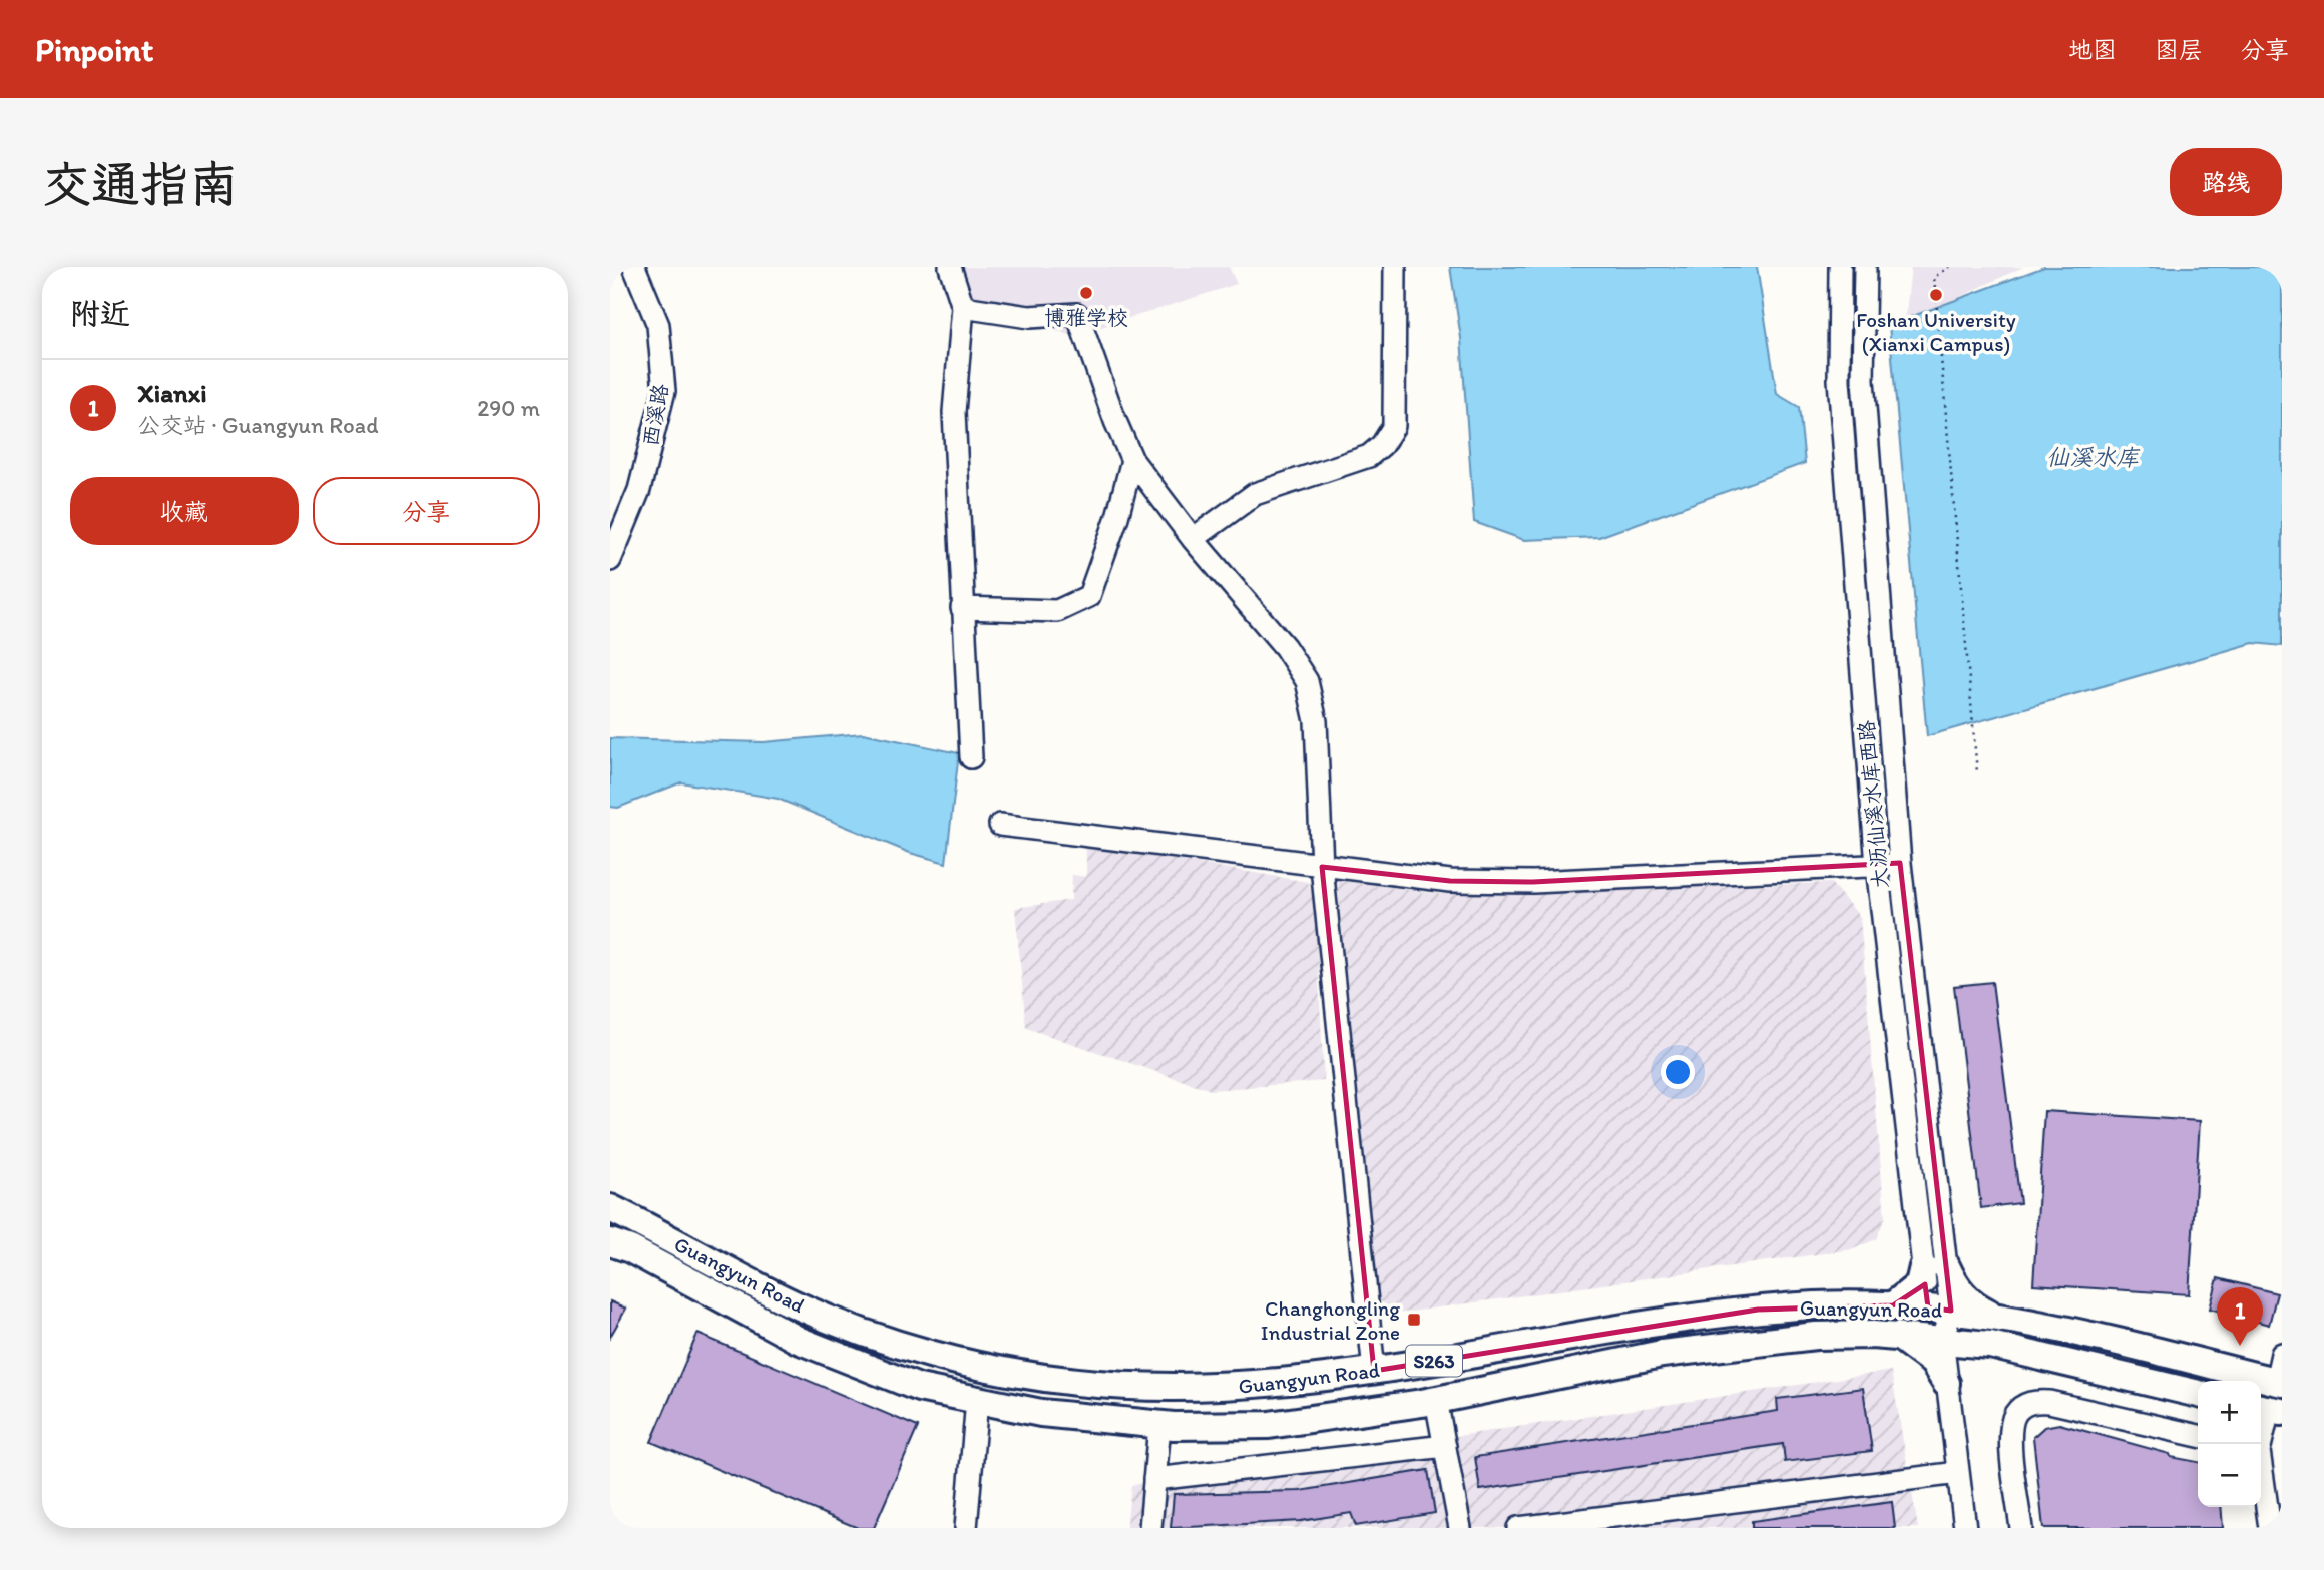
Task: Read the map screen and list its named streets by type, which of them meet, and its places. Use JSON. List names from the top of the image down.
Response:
{
  "streets": {
    "main road": ["Guangyun Road", "S263"],
    "street": ["西溪路", "大沥仙溪水库西路"]
  },
  "water": ["仙溪水库"],
  "places": {
    "other": ["博雅学校", "Foshan University (Xianxi Campus)"],
    "transit": ["Changhongling Industrial Zone"]
  },
  "page": {
    "header": "Pinpoint",
    "nav": ["地图", "图层", "分享"],
    "buttons": [
      "路线",
      ["收藏", "分享"]
    ],
    "title": "交通指南",
    "heading": "附近",
    "list": [
      {
        "mark": "1",
        "name": "Xianxi",
        "note": "公交站 · Guangyun Road",
        "value": "290 m"
      }
    ],
    "pins": "1",
    "map_buttons": ["+", "−"]
  }
}
